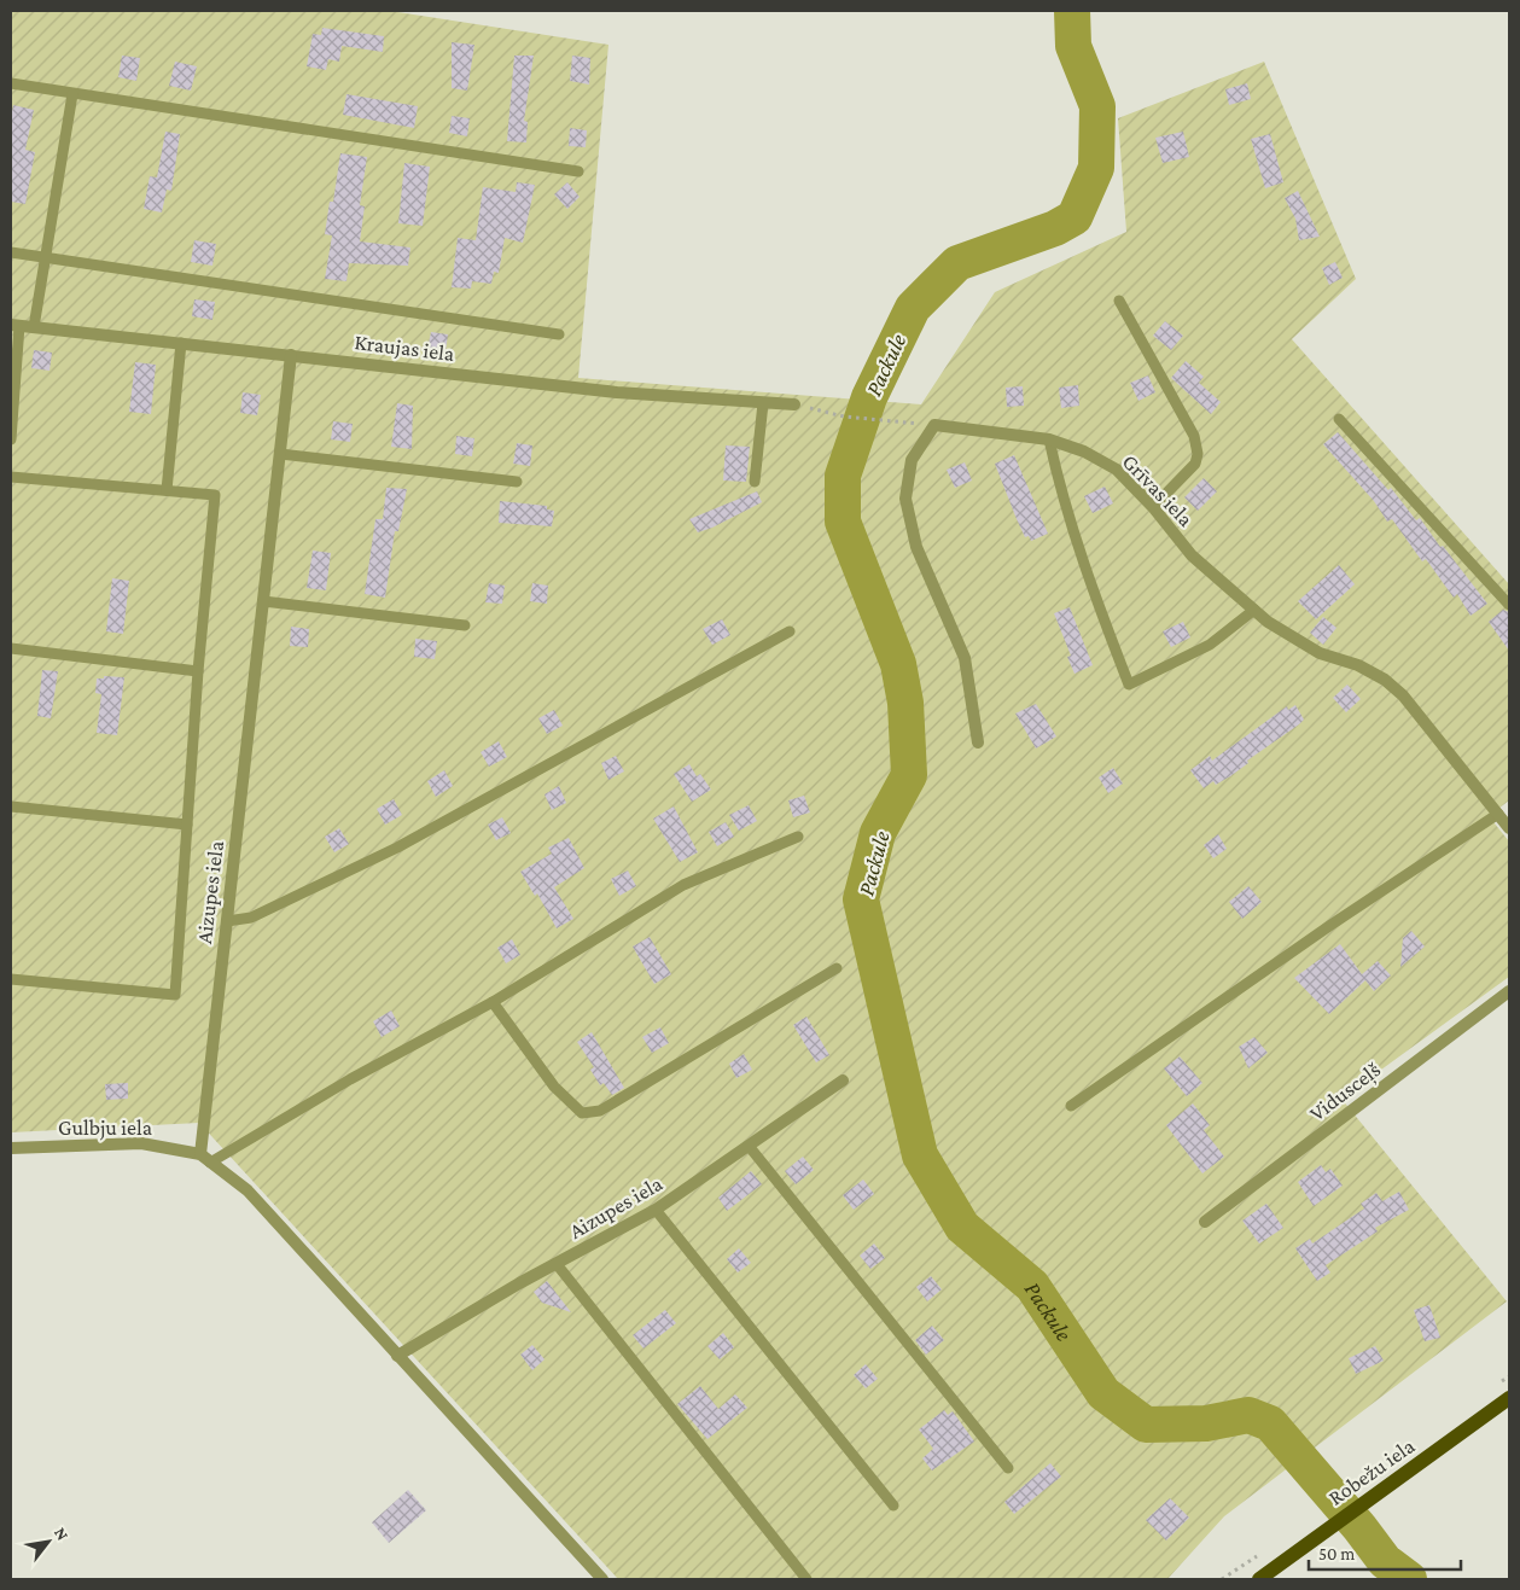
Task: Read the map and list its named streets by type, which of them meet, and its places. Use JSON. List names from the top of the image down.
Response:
{
  "streets": {
    "main road": ["Robežu iela"],
    "street": [
      "Kraujas iela",
      "Grīvas iela",
      "Aizupes iela",
      "Vidusceļš",
      "Gulbju iela"
    ]
  },
  "crossings": [
    ["Kraujas iela", "Aizupes iela"],
    ["Aizupes iela", "Gulbju iela"]
  ],
  "water": ["Packule"],
  "scale_bar": "50 m",
  "north": "top right"
}
